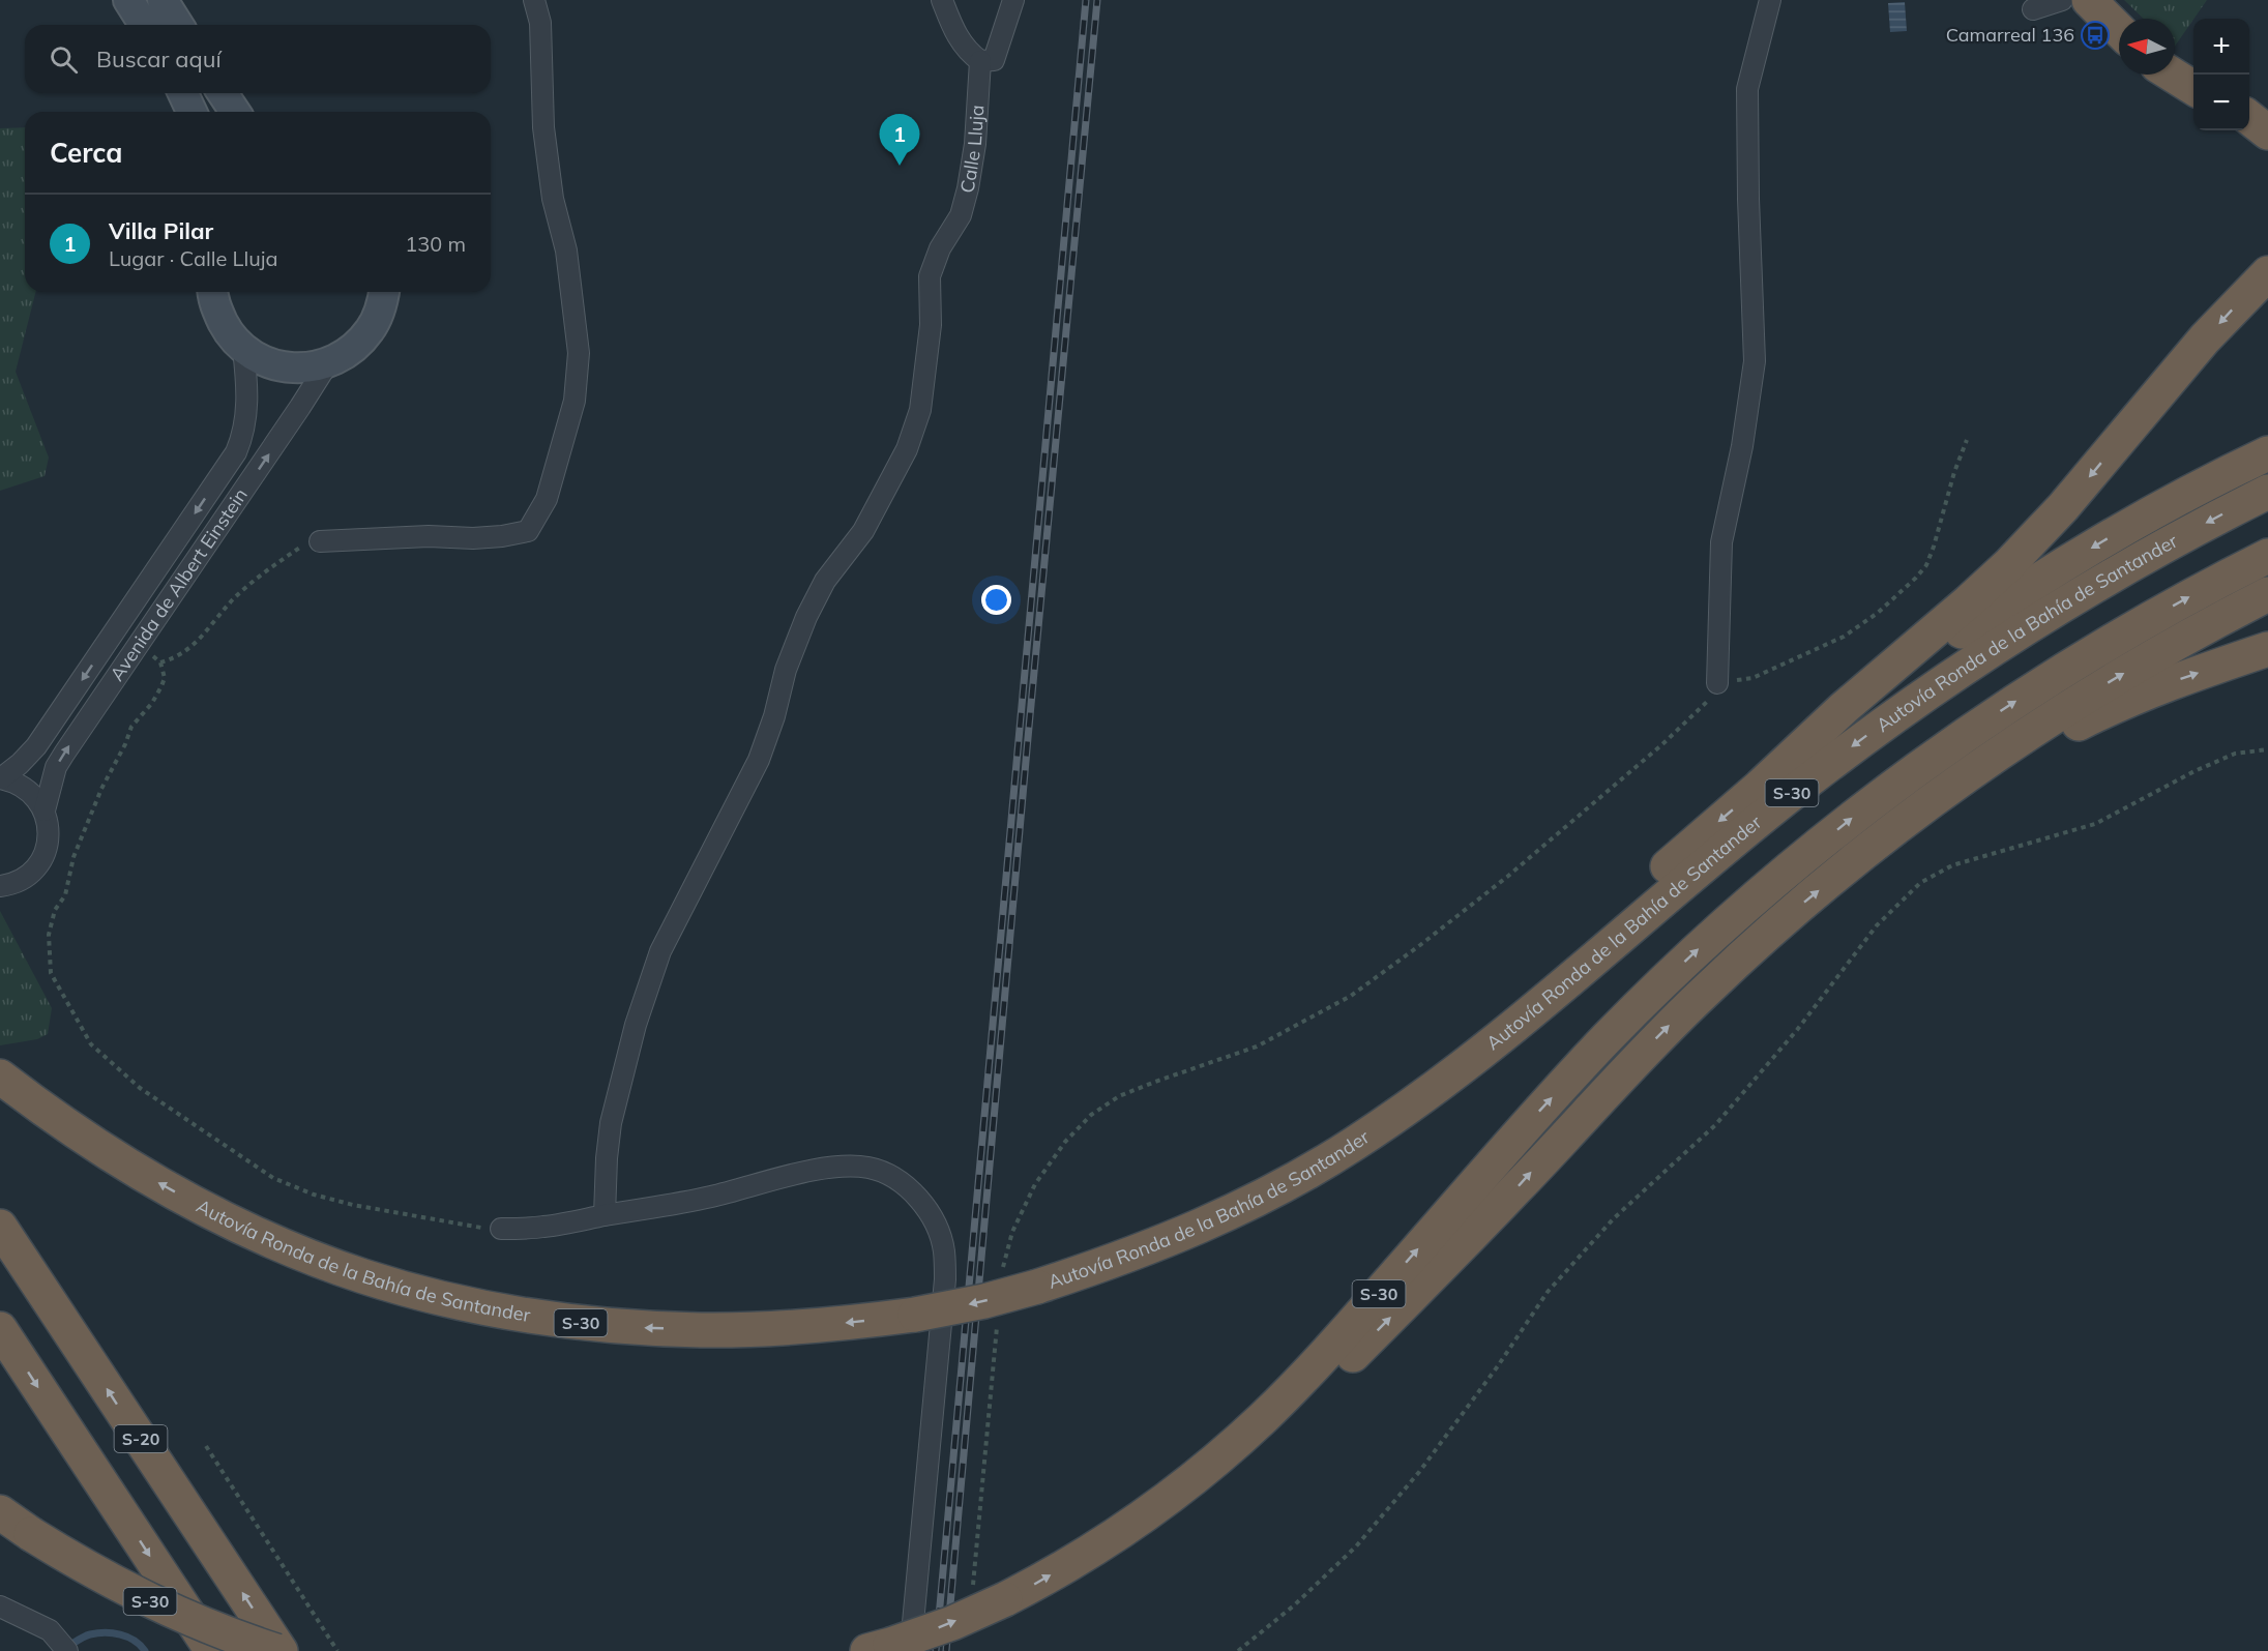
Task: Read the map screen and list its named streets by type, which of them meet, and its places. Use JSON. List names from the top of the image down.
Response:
{
  "streets": {
    "highway": ["Autovía Ronda de la Bahía de Santander", "S-30", "S-20"],
    "street": ["Calle Lluja", "Avenida de Albert Einstein"]
  },
  "crossings": [
    ["S-30", "S-20"]
  ],
  "places": {
    "bus stop": ["Camarreal 136"]
  },
  "north": "left",
  "page": {
    "map_buttons": ["+", "−"],
    "search": "Buscar aquí",
    "heading": "Cerca",
    "pins": "1",
    "list": [
      {
        "mark": "1",
        "name": "Villa Pilar",
        "note": "Lugar · Calle Lluja",
        "value": "130 m"
      }
    ]
  }
}
